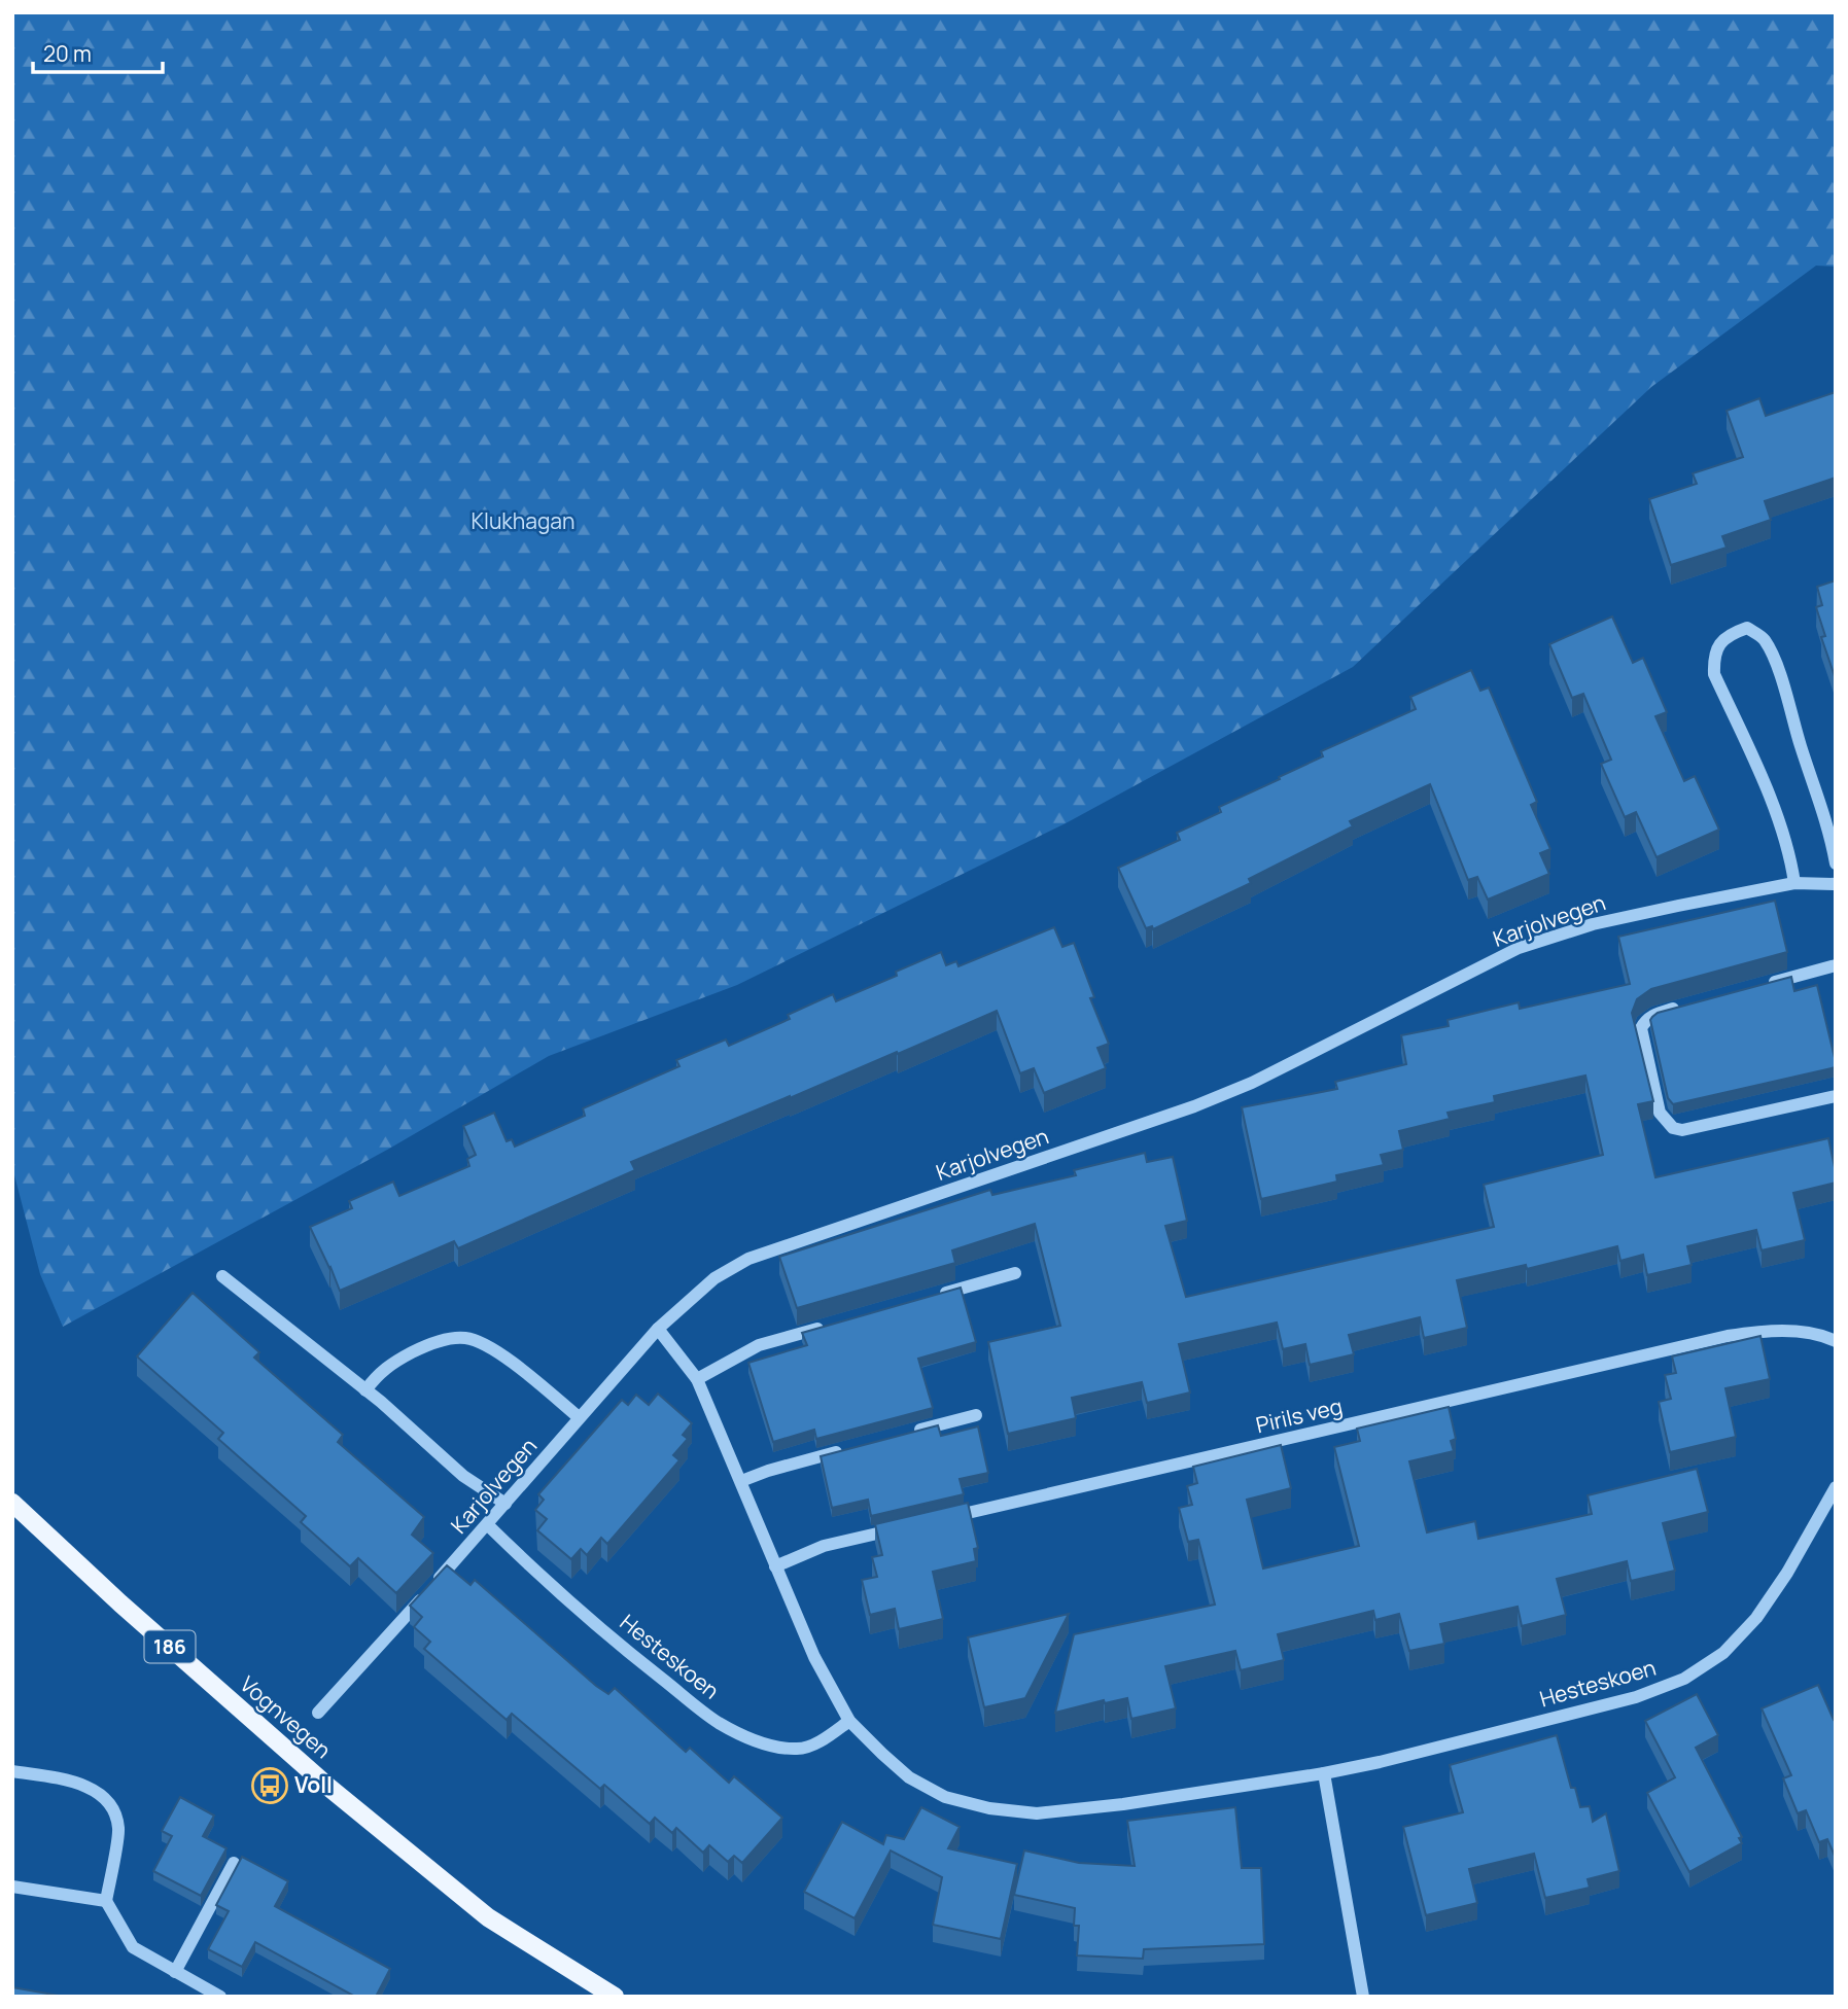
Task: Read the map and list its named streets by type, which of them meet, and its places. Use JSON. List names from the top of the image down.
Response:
{
  "streets": {
    "main road": ["186", "Vognvegen"],
    "street": ["Karjolvegen", "Pirils veg", "Hesteskoen"]
  },
  "crossings": [
    ["Karjolvegen", "Hesteskoen"]
  ],
  "parks": ["Klukhagan"],
  "places": {
    "bus stop": ["Voll"]
  },
  "scale_bar": "20 m"
}
